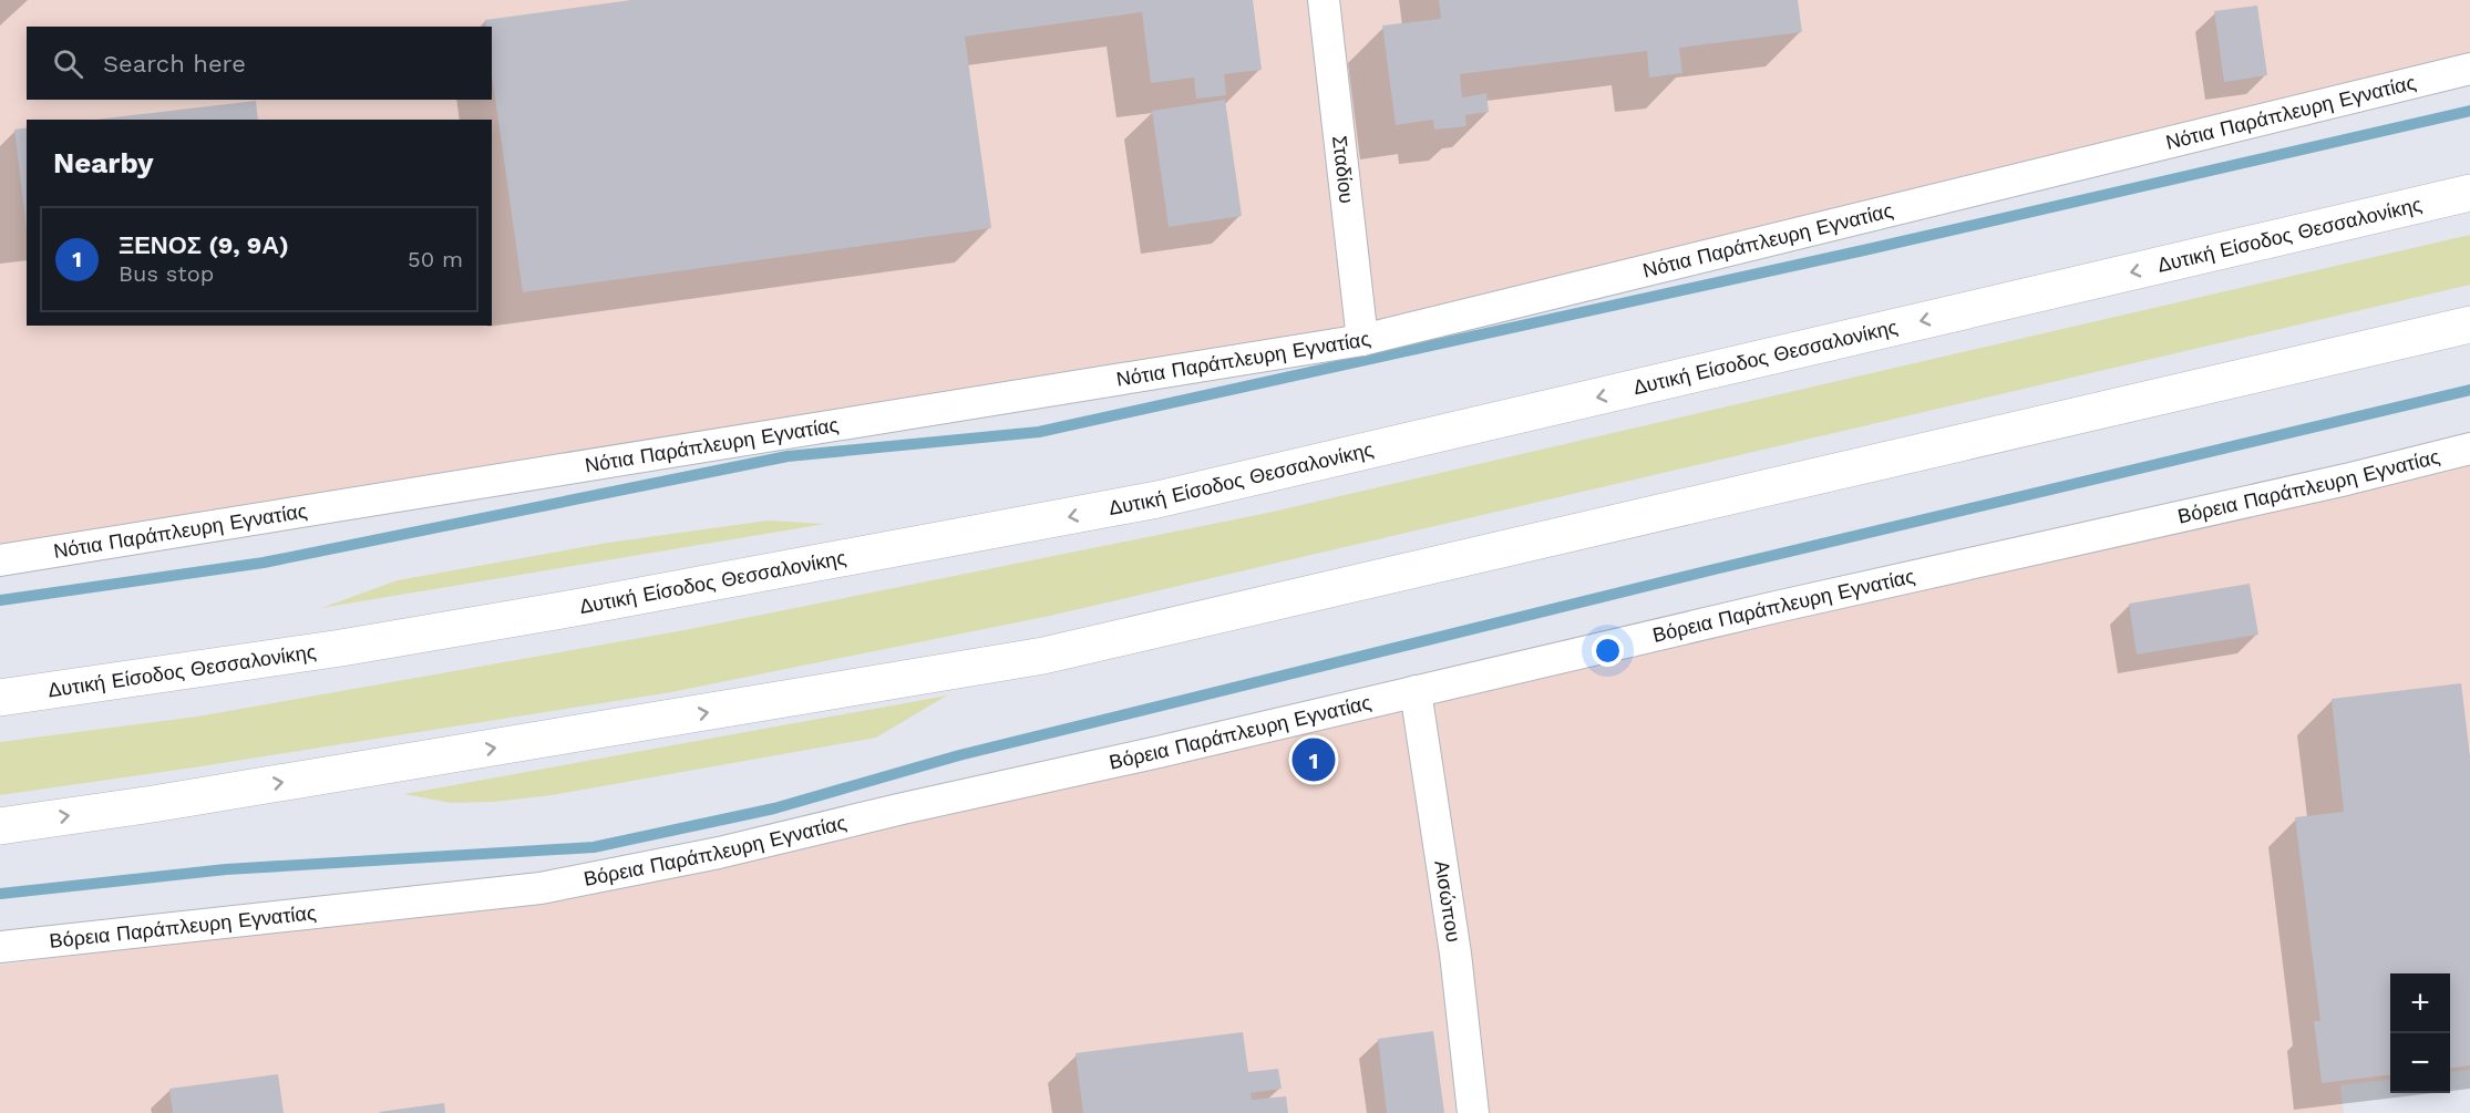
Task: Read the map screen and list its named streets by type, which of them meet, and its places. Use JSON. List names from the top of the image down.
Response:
{
  "streets": {
    "highway": ["Δυτική Είσοδος Θεσσαλονίκης"],
    "street": [
      "Νότια Παράπλευρη Εγνατίας",
      "Σταδίου",
      "Βόρεια Παράπλευρη Εγνατίας",
      "Αισώπου"
    ]
  },
  "crossings": [
    ["Νότια Παράπλευρη Εγνατίας", "Σταδίου"],
    ["Βόρεια Παράπλευρη Εγνατίας", "Αισώπου"]
  ],
  "page": {
    "search": "Search here",
    "heading": "Nearby",
    "list": [
      {
        "mark": "1",
        "name": "ΞΕΝΟΣ (9, 9Α)",
        "note": "Bus stop",
        "value": "50 m"
      }
    ],
    "pins": "1",
    "map_buttons": ["+", "−"]
  }
}
